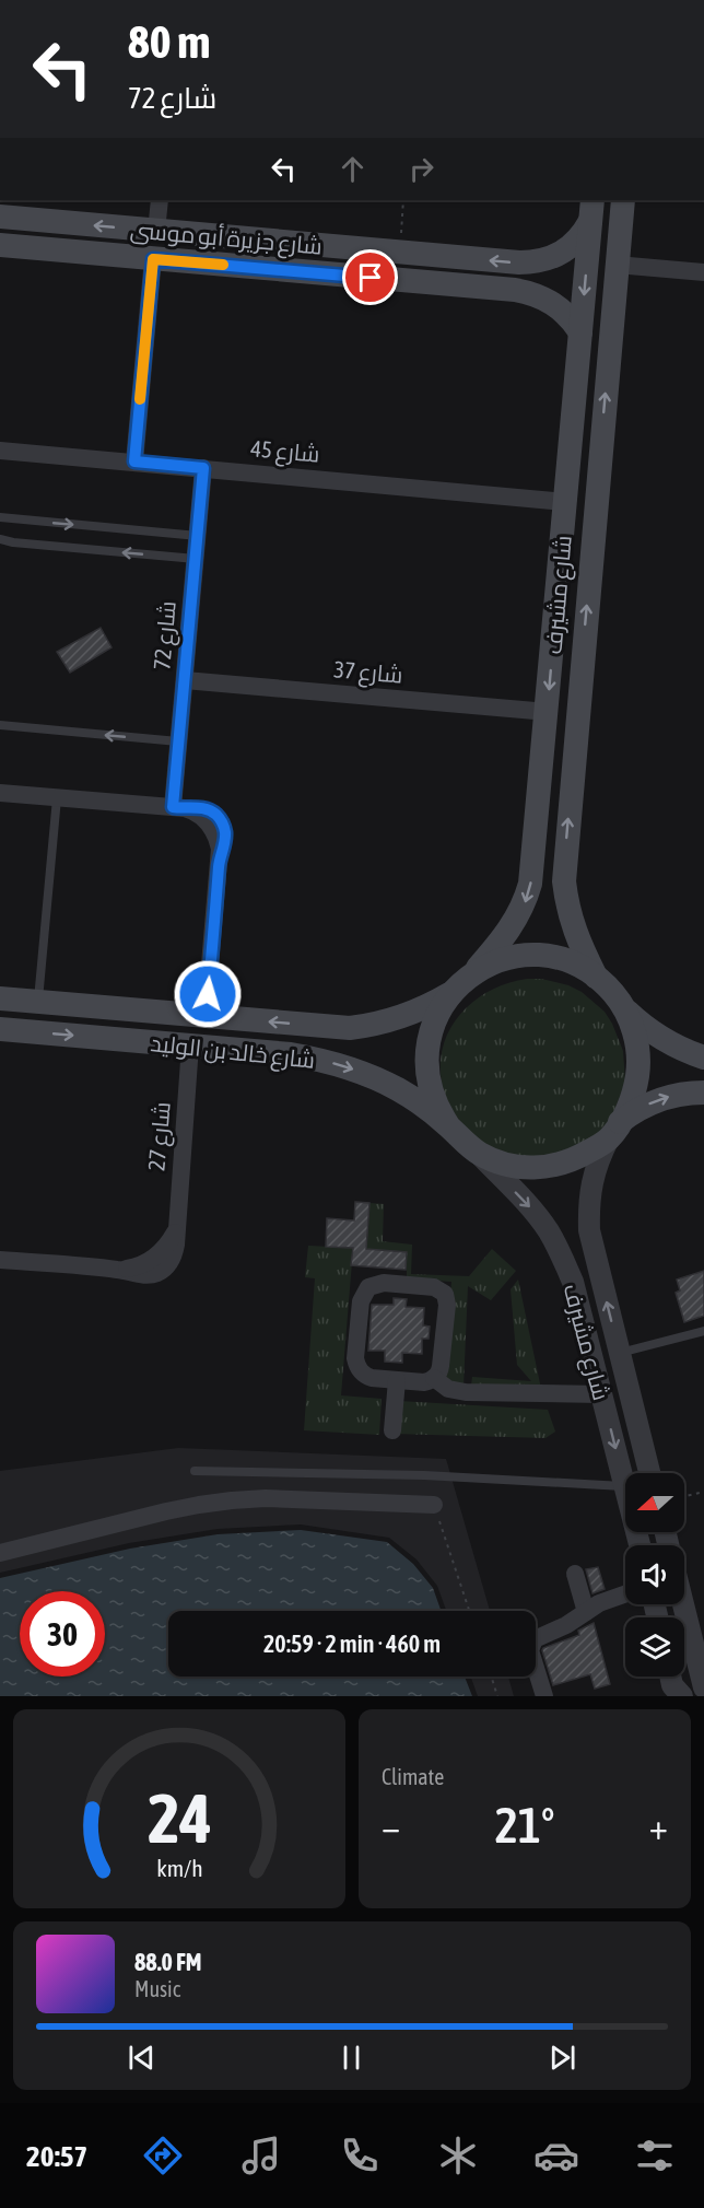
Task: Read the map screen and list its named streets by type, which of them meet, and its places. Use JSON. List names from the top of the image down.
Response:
{
  "streets": {
    "main road": ["شارع جزيرة أبو موسى", "شارع مشيرف", "شارع خالد بن الوليد"],
    "street": [
      "شارع 45",
      "شارع 72",
      "شارع 37",
      "شارع 27"
    ]
  },
  "crossings": [
    ["شارع جزيرة أبو موسى", "شارع مشيرف"],
    ["شارع 45", "شارع مشيرف"],
    ["شارع 45", "شارع 72"],
    ["شارع مشيرف", "شارع 37"],
    ["شارع مشيرف", "شارع خالد بن الوليد"],
    ["شارع 72", "شارع 37"],
    ["شارع خالد بن الوليد", "شارع 27"]
  ],
  "north": "left",
  "page": {
    "turn": ["80 m", "شارع 72"],
    "limit": "30",
    "trip": "20:59 · 2 min · 460 m",
    "tile": "Climate",
    "heat": ["−", "21°", "+"],
    "song": ["88.0 FM", "Music"],
    "tabs": "20:57",
    "gauge": ["24", "km/h"]
  }
}
